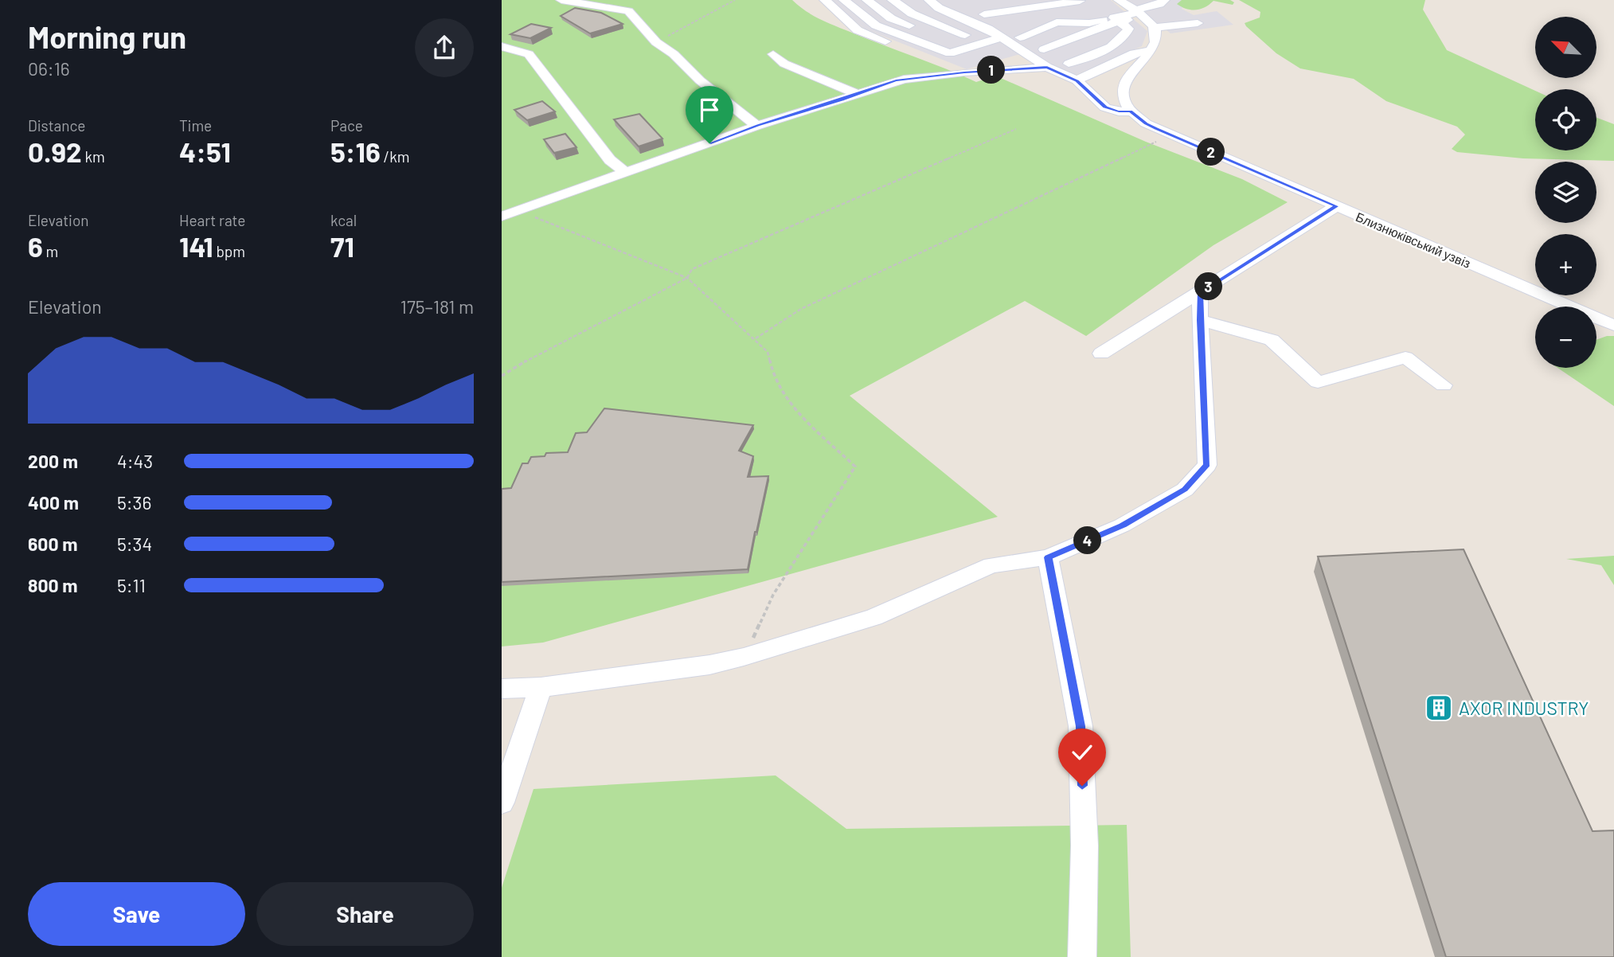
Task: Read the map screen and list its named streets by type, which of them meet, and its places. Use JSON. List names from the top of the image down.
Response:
{
  "streets": {
    "street": ["Близнюківський узвіз"]
  },
  "places": {
    "building": ["AXOR INDUSTRY"]
  },
  "north": "top left",
  "page": {
    "heading": ["Morning run", "06:16"],
    "map_buttons": ["+", "−"],
    "pins": [
      "1",
      "2",
      "3",
      "4"
    ],
    "stats": [
      ["Distance", "0.92 km"],
      ["Time", "4:51"],
      ["Pace", "5:16 /km"],
      ["Elevation", "6 m"],
      ["Heart rate", "141 bpm"],
      ["kcal", "71"]
    ],
    "chart": ["Elevation", "175–181 m"],
    "list": [
      {
        "name": "200 m",
        "note": "4:43"
      },
      {
        "name": "400 m",
        "note": "5:36"
      },
      {
        "name": "600 m",
        "note": "5:34"
      },
      {
        "name": "800 m",
        "note": "5:11"
      }
    ],
    "buttons": ["Save", "Share"]
  }
}
